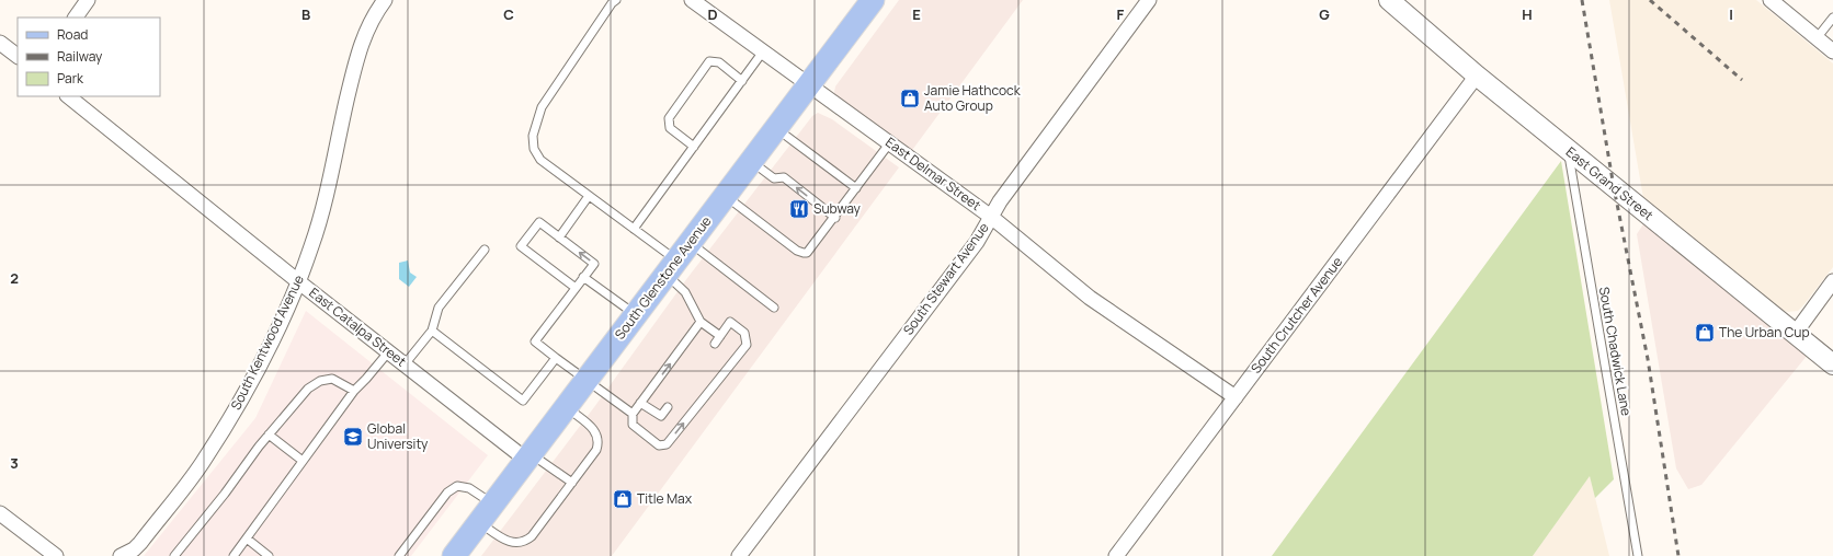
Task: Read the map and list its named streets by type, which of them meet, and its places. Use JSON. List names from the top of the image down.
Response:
{
  "streets": {
    "main road": ["East Grand Street", "South Glenstone Avenue"],
    "street": [
      "East Delmar Street",
      "South Stewart Avenue",
      "South Crutcher Avenue",
      "East Catalpa Street",
      "South Kentwood Avenue"
    ],
    "lane": ["South Chadwick Lane"]
  },
  "crossings": [
    ["East Delmar Street", "South Glenstone Avenue"],
    ["East Delmar Street", "South Stewart Avenue"],
    ["East Delmar Street", "South Crutcher Avenue"],
    ["East Grand Street", "South Crutcher Avenue"],
    ["East Grand Street", "South Chadwick Lane"],
    ["South Glenstone Avenue", "East Catalpa Street"],
    ["East Catalpa Street", "South Kentwood Avenue"]
  ],
  "places": {
    "shop": ["Jamie Hathcock Auto Group", "The Urban Cup", "Title Max"],
    "restaurant": ["Subway"],
    "school or university": ["Global University"]
  },
  "legend": ["Road", "Railway", "Park"],
  "grid": {
    "columns": [
      "B",
      "C",
      "D",
      "E",
      "F",
      "G",
      "H",
      "I"
    ],
    "rows": ["2", "3"]
  }
}
